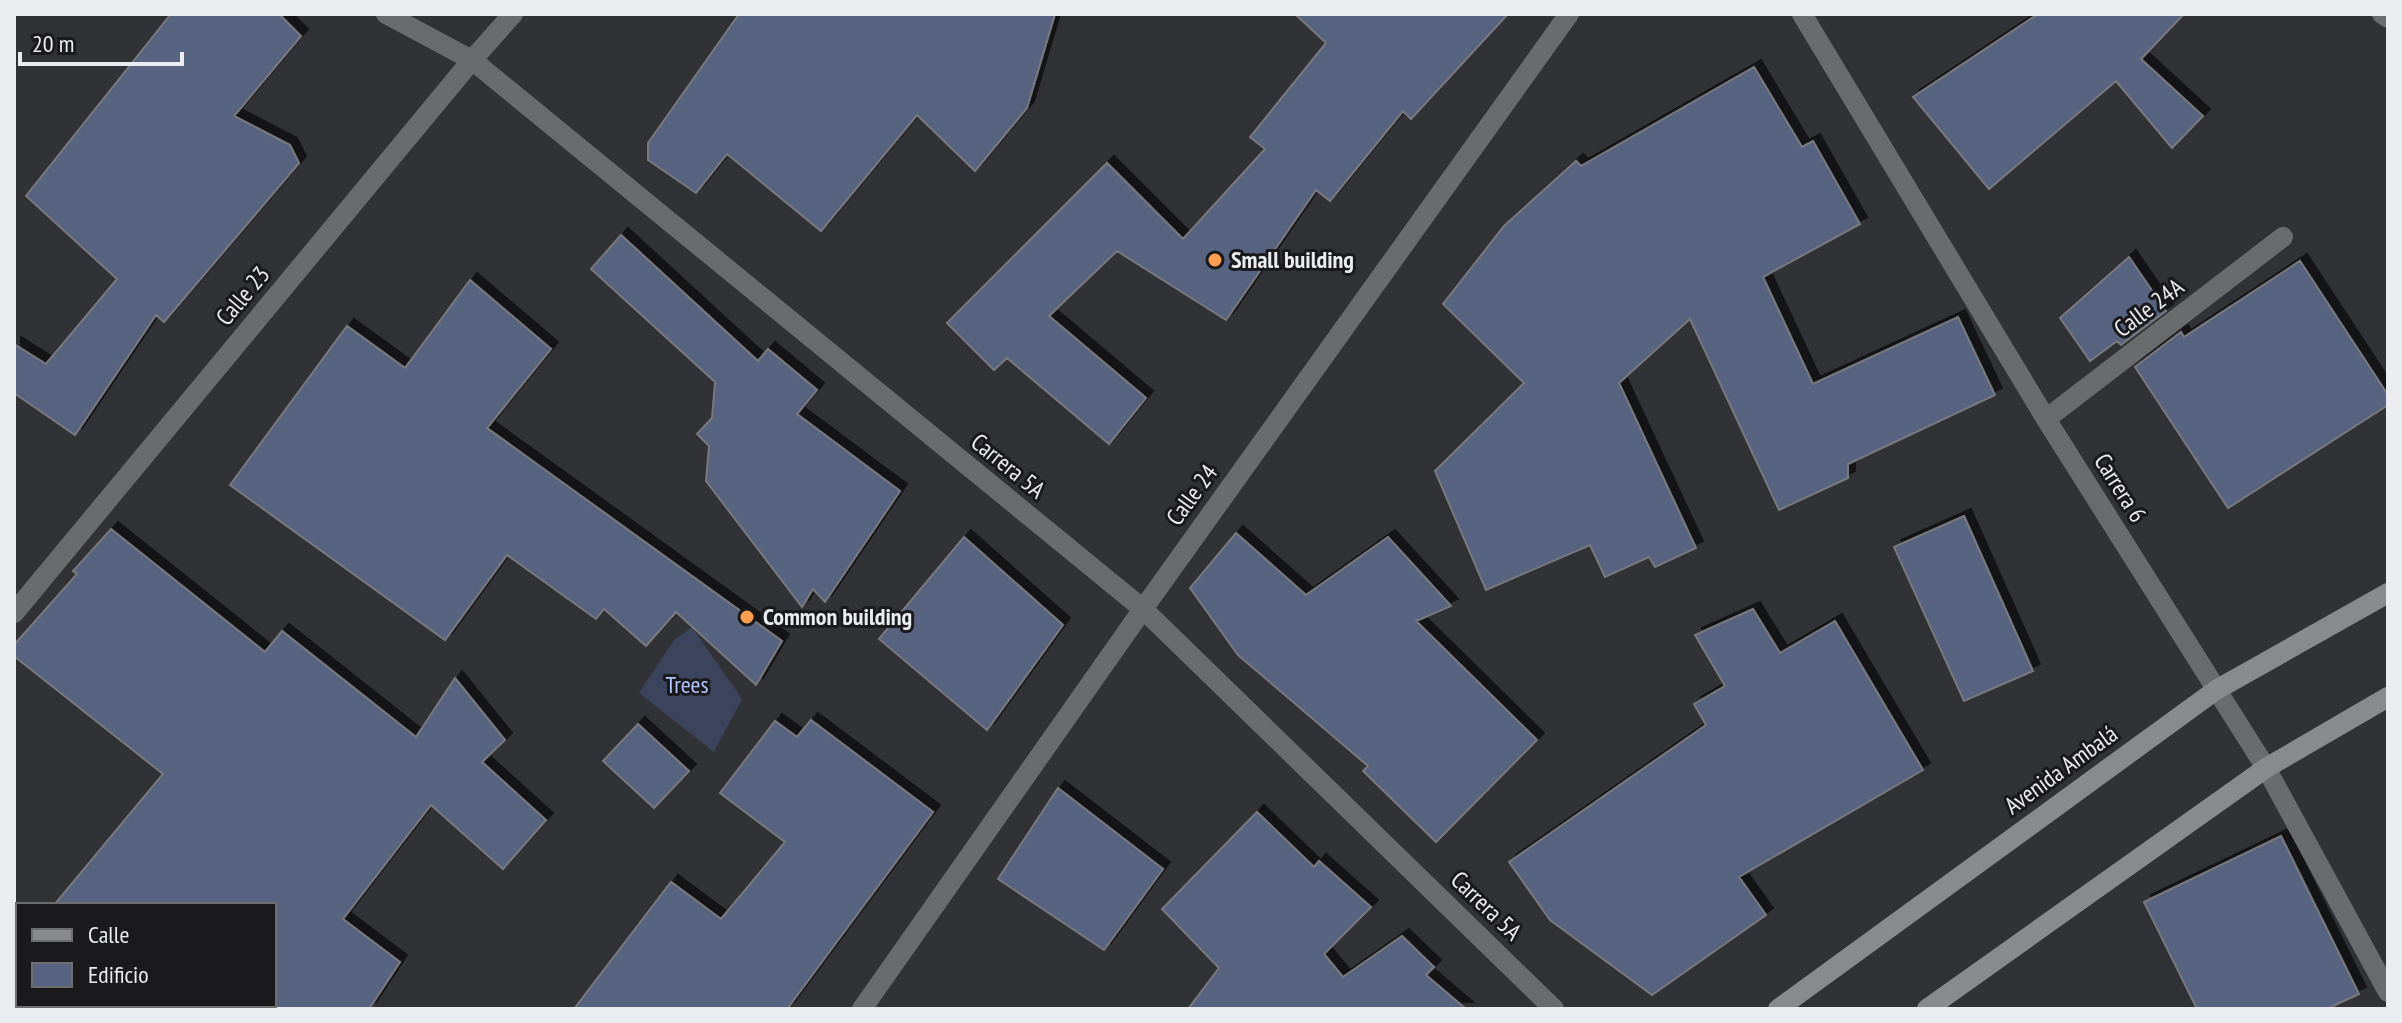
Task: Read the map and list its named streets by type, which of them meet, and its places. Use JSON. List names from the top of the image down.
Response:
{
  "streets": {
    "main road": ["Avenida Ambalá"],
    "street": [
      "Calle 23",
      "Calle 24A",
      "Carrera 5A",
      "Carrera 6",
      "Calle 24"
    ]
  },
  "crossings": [
    ["Calle 23", "Carrera 5A"],
    ["Calle 24A", "Carrera 6"],
    ["Carrera 5A", "Calle 24"],
    ["Carrera 6", "Avenida Ambalá"]
  ],
  "parks": ["Trees"],
  "places": ["Small building", "Common building"],
  "legend": ["Calle", "Edificio"],
  "scale_bar": "20 m"
}
